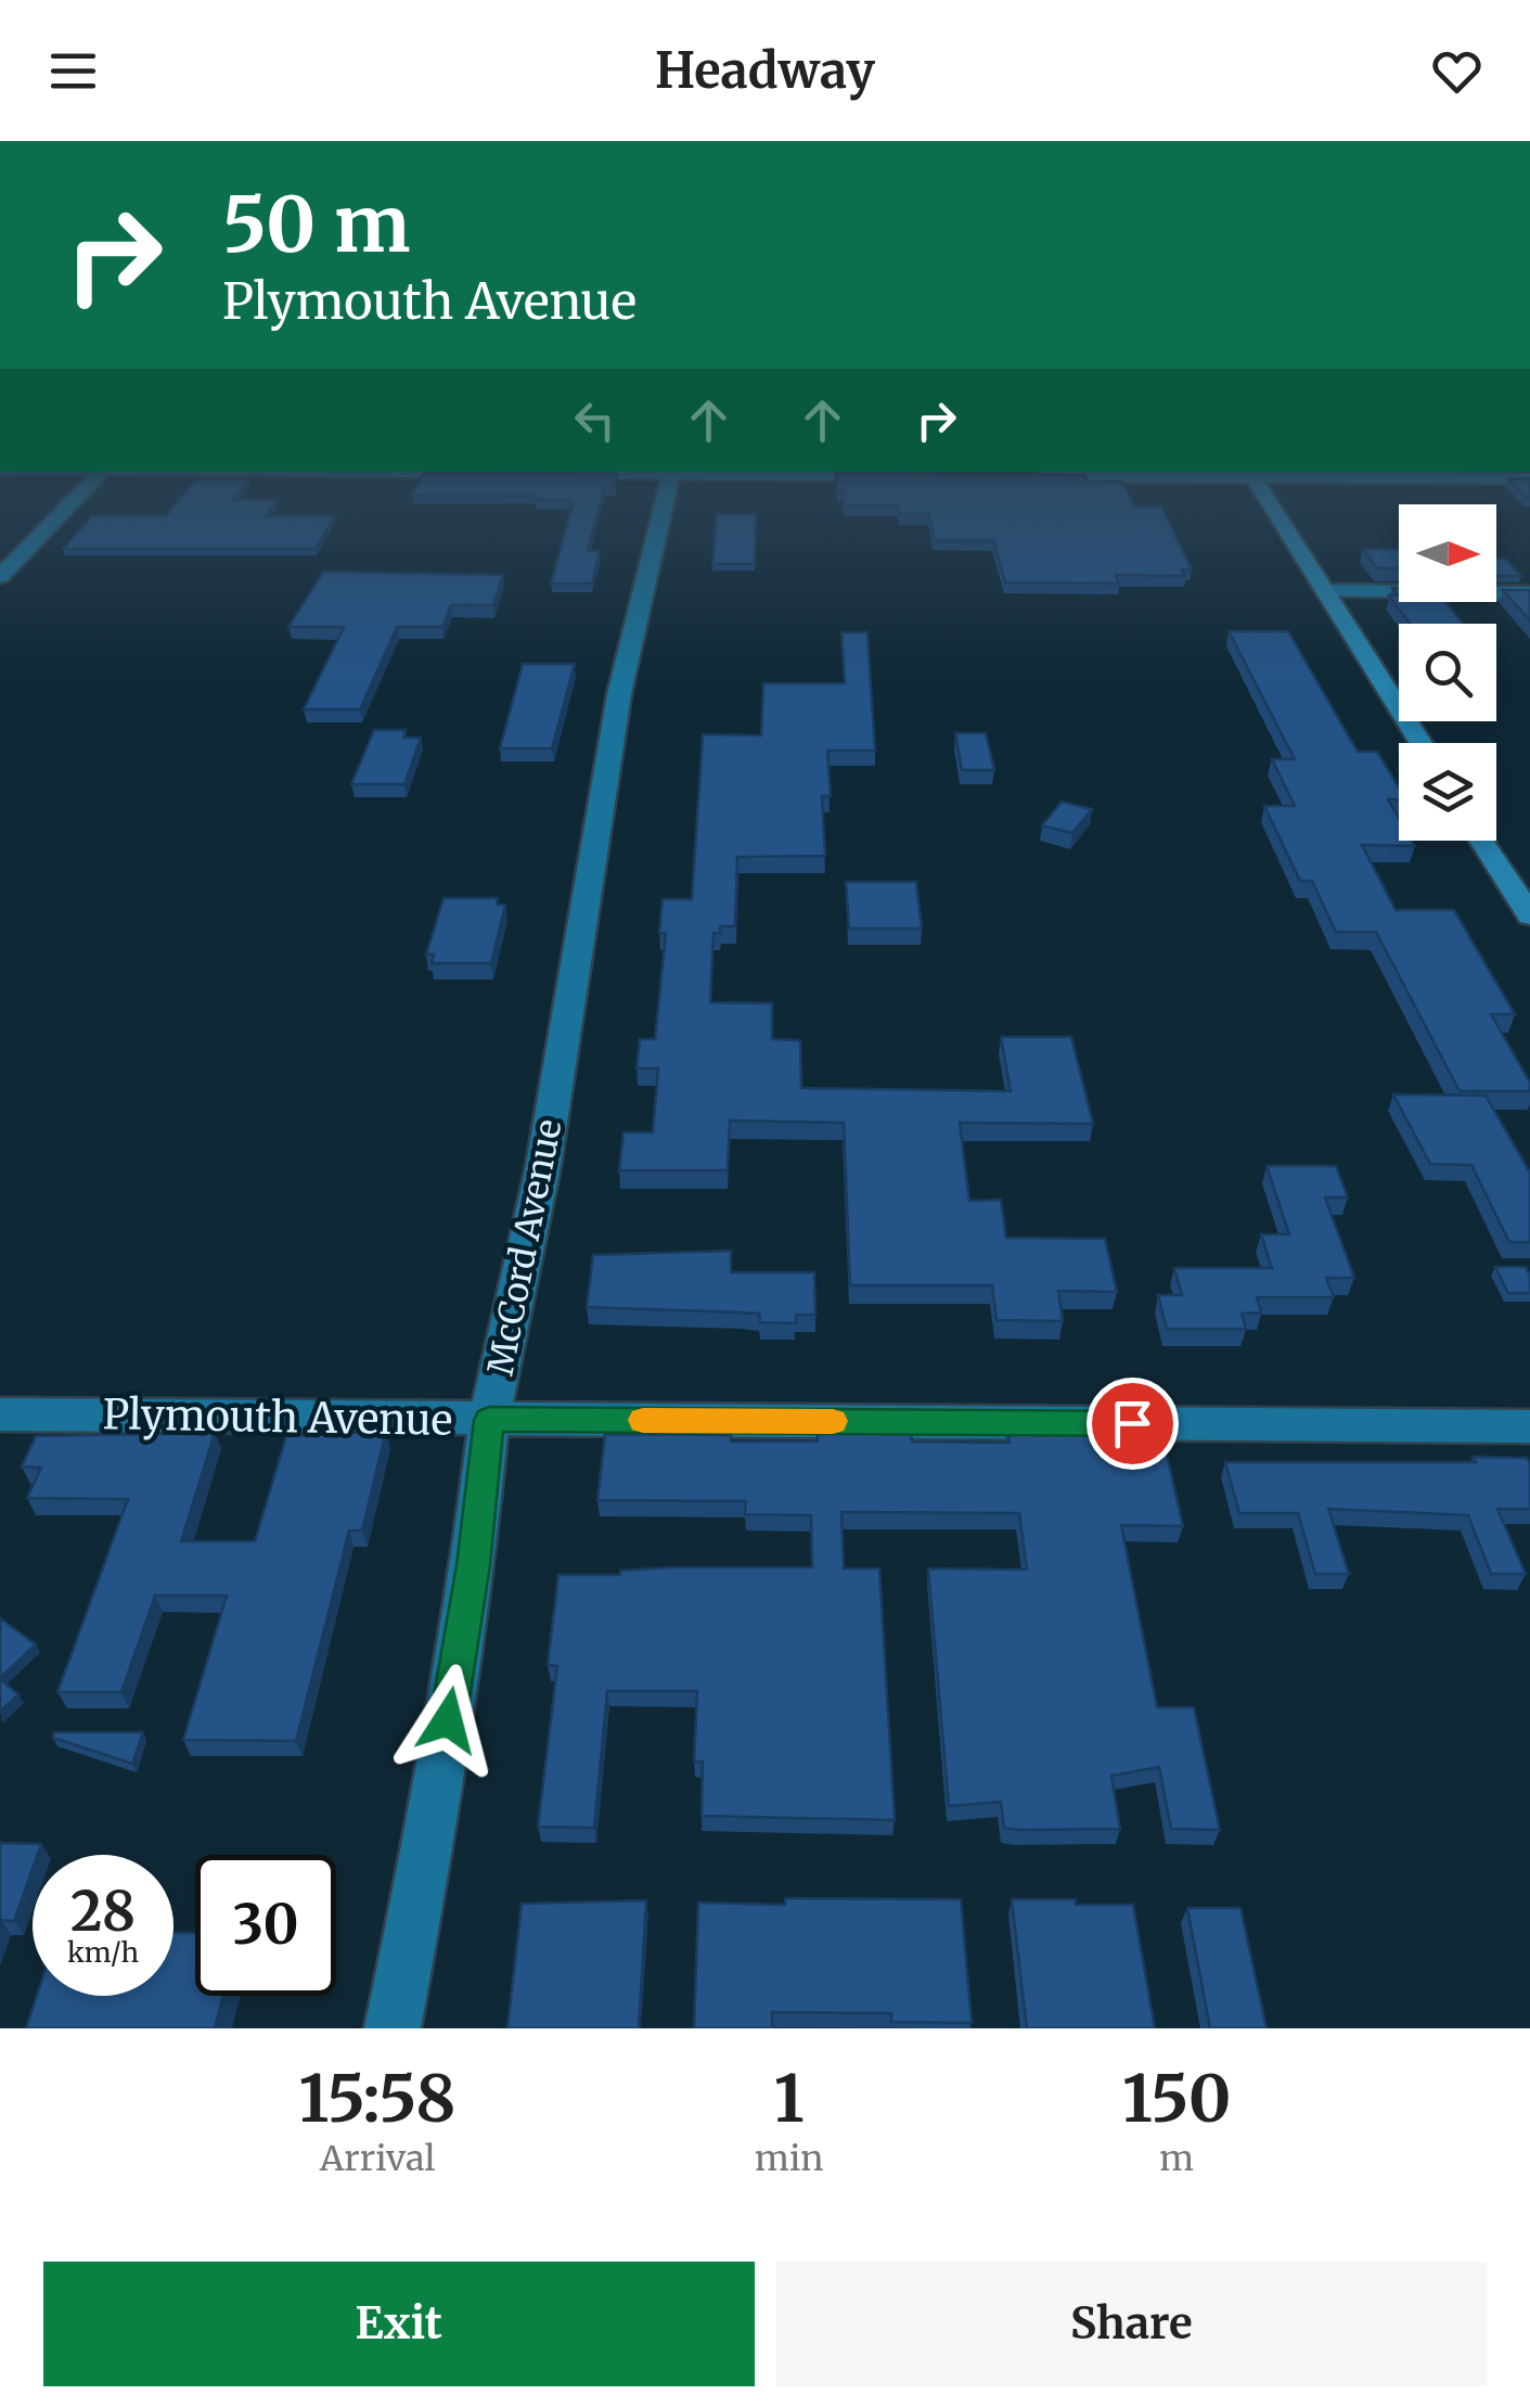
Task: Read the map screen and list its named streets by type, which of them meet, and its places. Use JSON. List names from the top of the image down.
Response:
{
  "streets": {
    "street": ["McCord Avenue", "Plymouth Avenue"]
  },
  "crossings": [
    ["McCord Avenue", "Plymouth Avenue"]
  ],
  "north": "right",
  "page": {
    "header": "Headway",
    "turn": ["50 m", "Plymouth Avenue"],
    "speed": "28 km/h",
    "limit": "30",
    "eta": [
      "15:58",
      "Arrival",
      "1",
      "min",
      "150",
      "m"
    ],
    "buttons": ["Exit", "Share"]
  }
}
